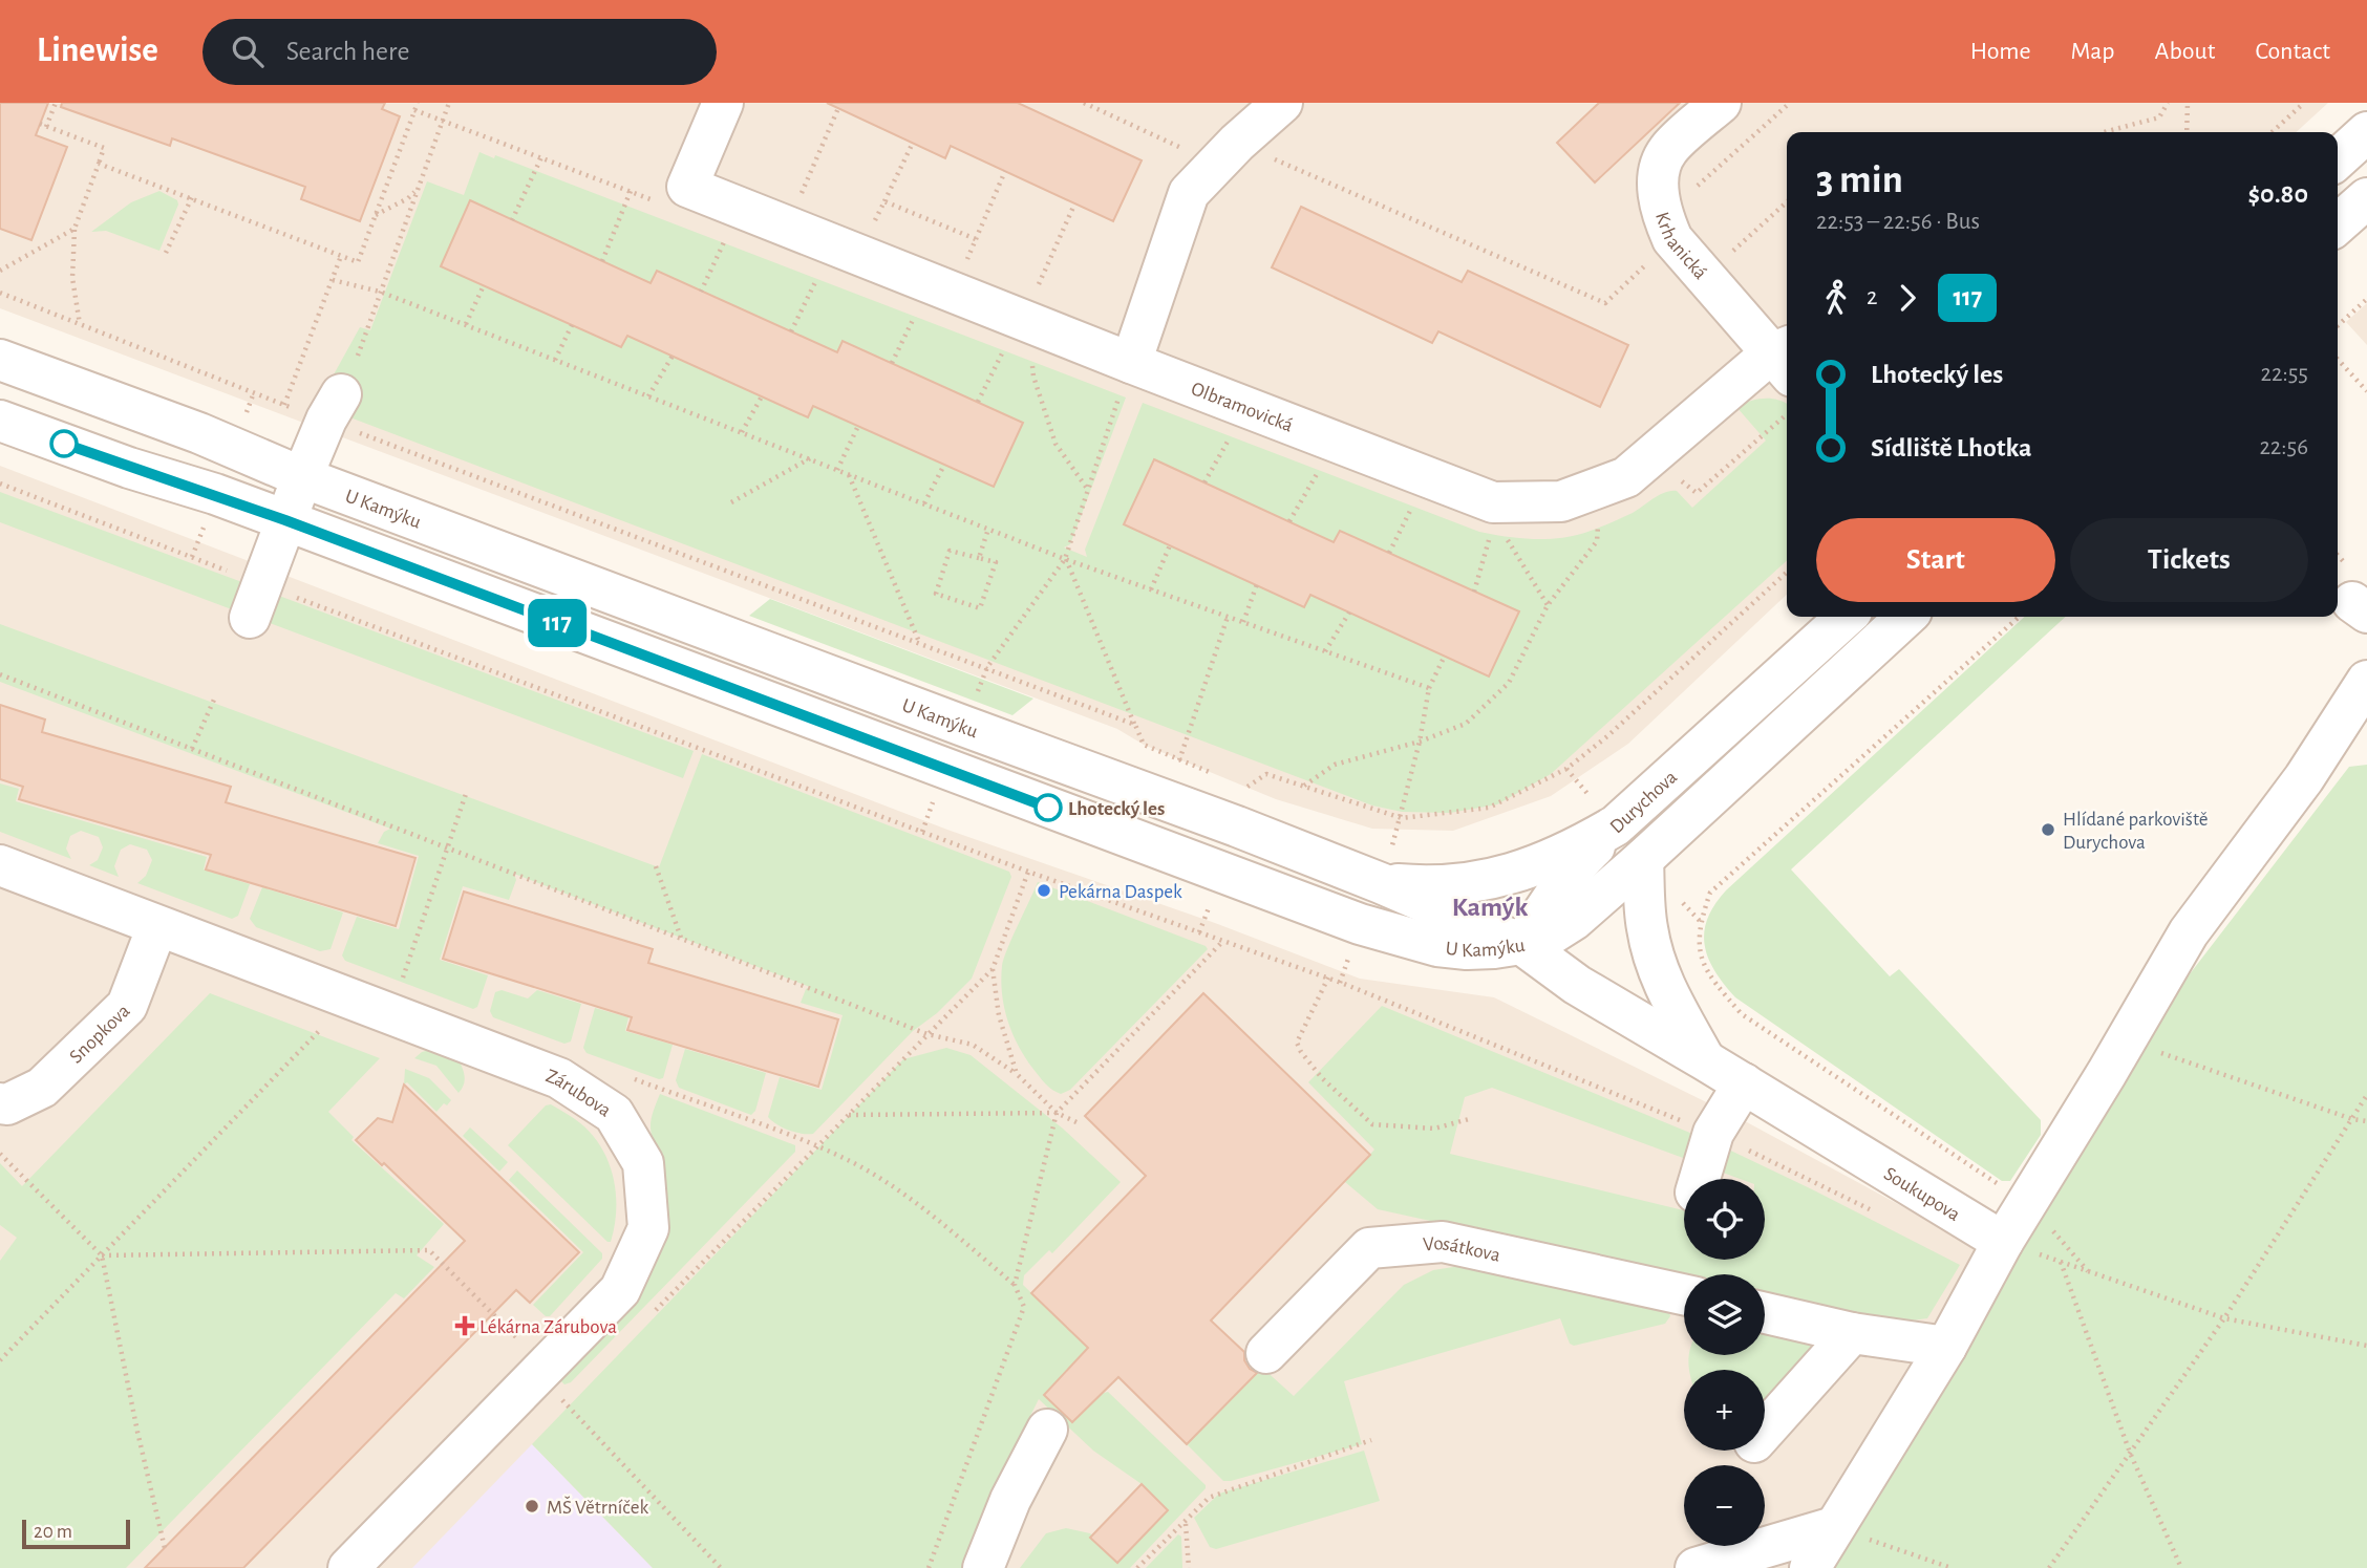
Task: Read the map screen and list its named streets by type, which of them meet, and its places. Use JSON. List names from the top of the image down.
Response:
{
  "streets": {
    "street": [
      "Krhanická",
      "Olbramovická",
      "U Kamýku",
      "Durychova",
      "Snopkova",
      "Zárubova",
      "Soukupova",
      "Vosátkova"
    ]
  },
  "crossings": [
    ["Krhanická", "Olbramovická"],
    ["U Kamýku", "Durychova"],
    ["U Kamýku", "Soukupova"],
    ["Snopkova", "Zárubova"]
  ],
  "districts": ["Kamýk"],
  "places": {
    "other": [
      "Lhotecký les",
      "Hlídané parkoviště Durychova",
      "Pekárna Daspek",
      "MŠ Větrníček"
    ],
    "health": ["Lékárna Zárubova"]
  },
  "lines": ["bus line 117"],
  "scale_bar": "20 m",
  "page": {
    "header": "Linewise",
    "search": "Search here",
    "nav": [
      "Home",
      "Map",
      "About",
      "Contact"
    ],
    "on_map": "117",
    "heading": ["3 min", "22:53 – 22:56 · Bus", "$0.80"],
    "legs": ["2", "117"],
    "list": [
      {
        "name": "Lhotecký les",
        "value": "22:55"
      },
      {
        "name": "Sídliště Lhotka",
        "value": "22:56"
      }
    ],
    "buttons": ["Start", "Tickets"],
    "map_buttons": ["+", "−"],
    "scale": "20 m"
  }
}
